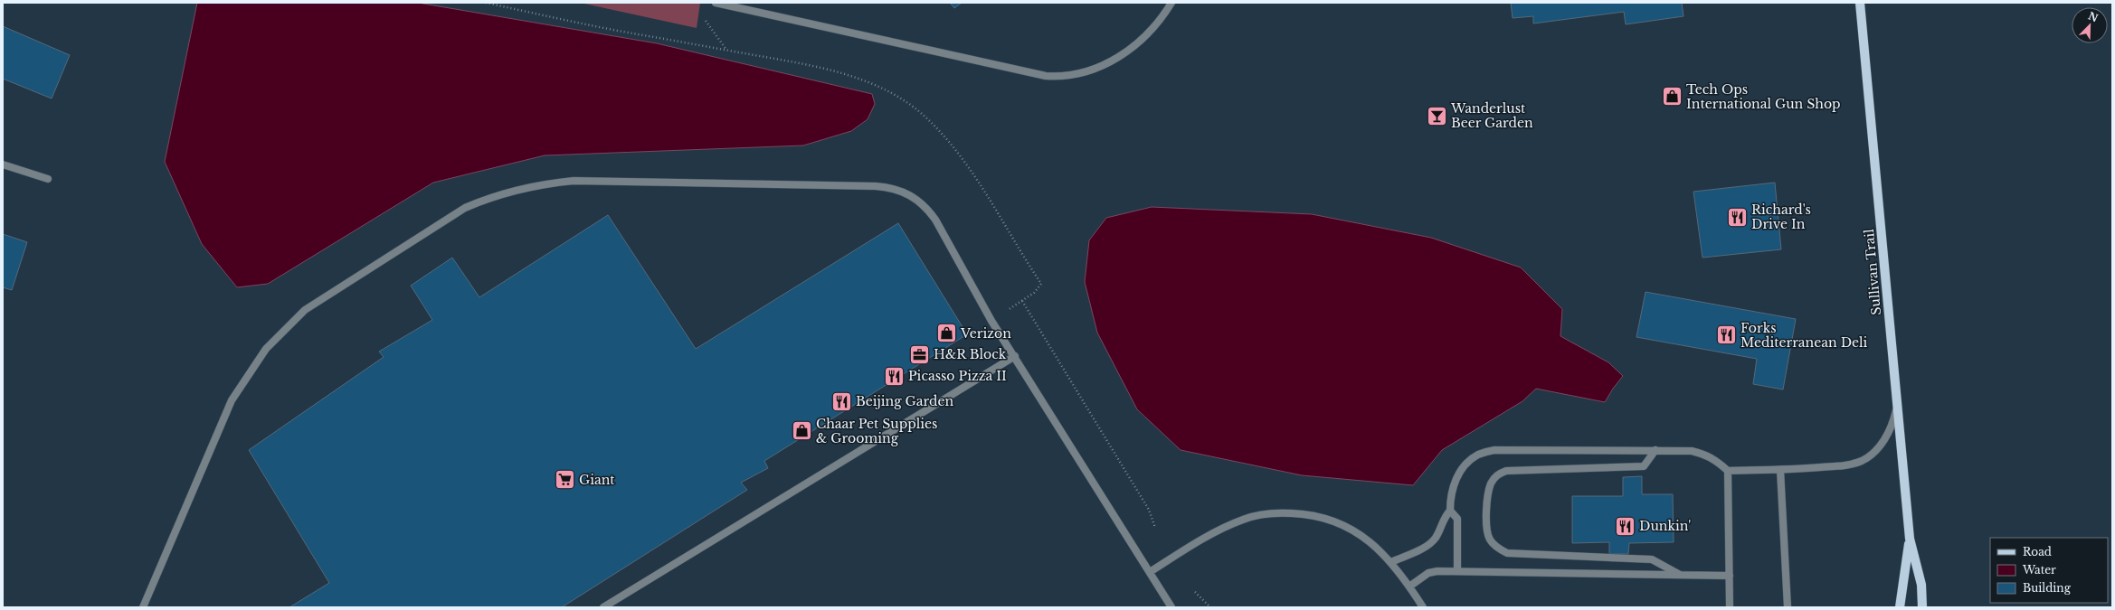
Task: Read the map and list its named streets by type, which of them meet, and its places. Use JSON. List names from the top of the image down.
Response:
{
  "streets": {
    "main road": ["Sullivan Trail"]
  },
  "places": {
    "shop": ["Tech Ops International Gun Shop", "Verizon", "Chaar Pet Supplies & Grooming"],
    "bar": ["Wanderlust Beer Garden"],
    "restaurant": [
      "Richard's Drive In",
      "Forks Mediterranean Deli",
      "Picasso Pizza II",
      "Beijing Garden",
      "Dunkin'"
    ],
    "office": ["H&R Block"],
    "supermarket": ["Giant"]
  },
  "legend": ["Road", "Water", "Building"],
  "north": "top right"
}
